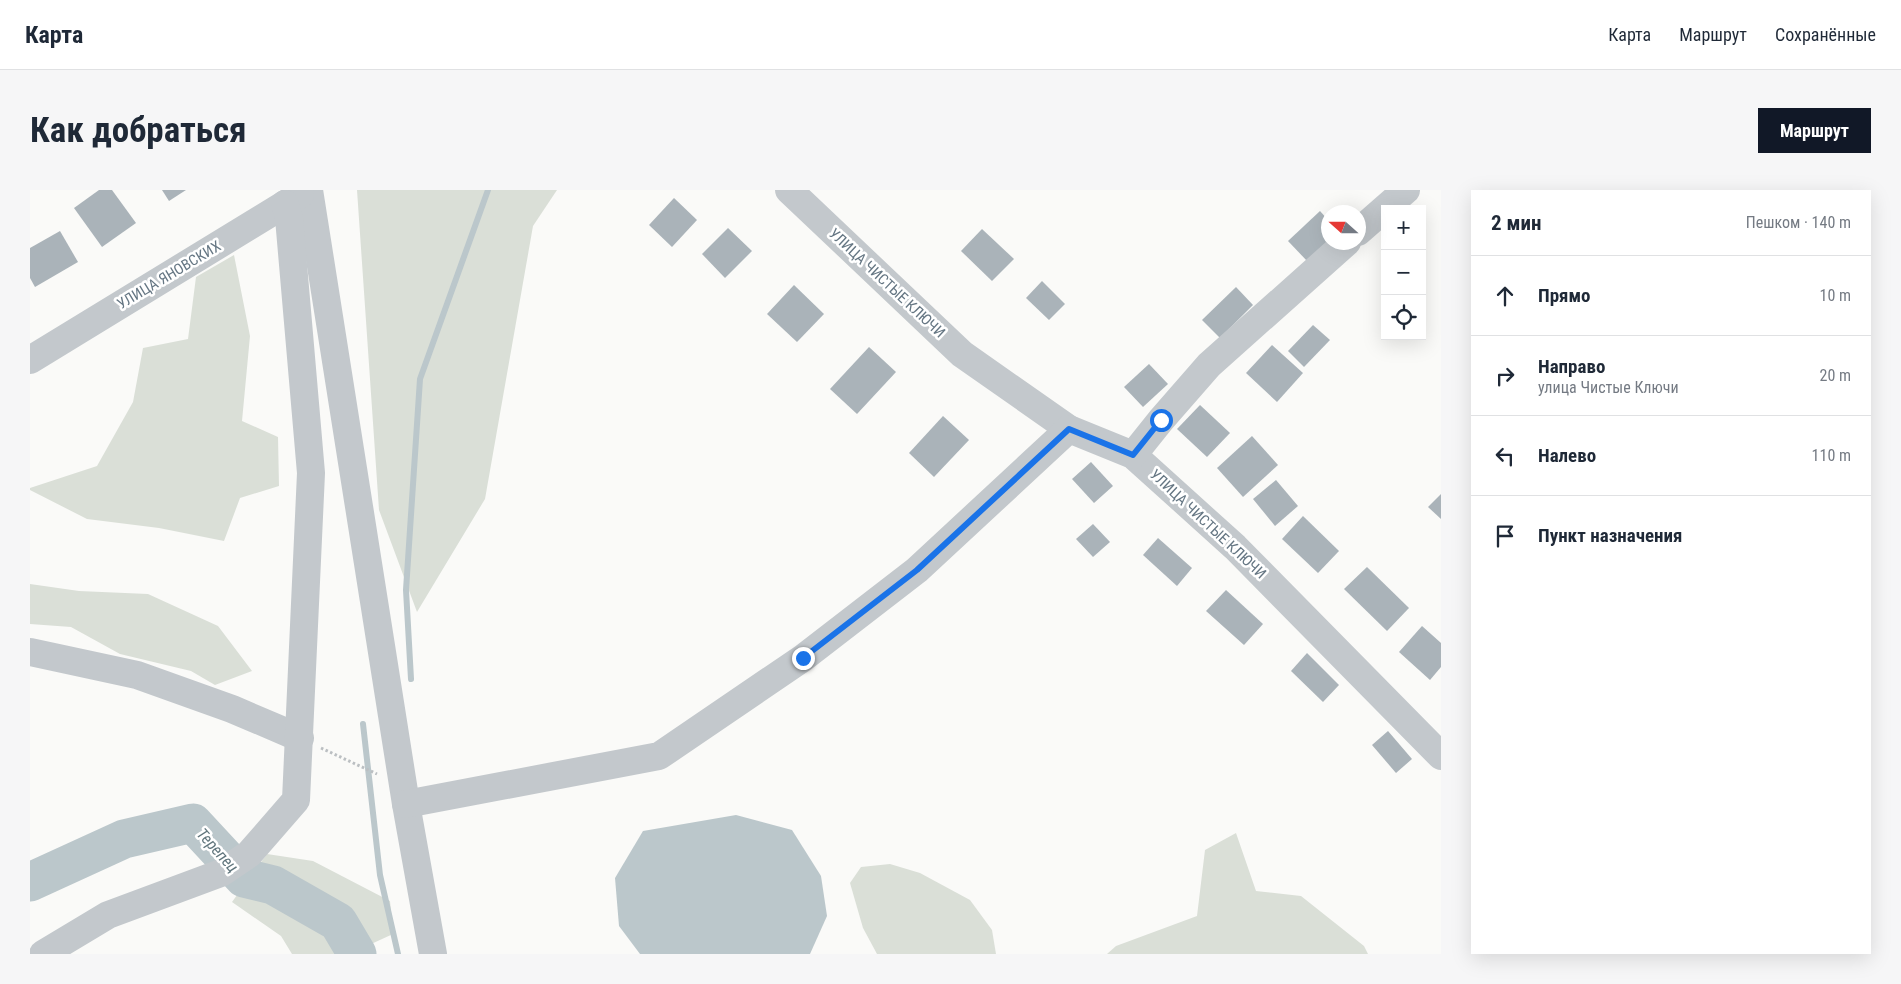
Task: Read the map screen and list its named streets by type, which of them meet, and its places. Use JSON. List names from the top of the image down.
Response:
{
  "streets": {
    "street": ["УЛИЦА ЯНОВСКИХ", "УЛИЦА ЧИСТЫЕ КЛЮЧИ"]
  },
  "water": ["Терепец"],
  "north": "left",
  "page": {
    "header": "Карта",
    "nav": ["Карта", "Маршрут", "Сохранённые"],
    "buttons": "Маршрут",
    "title": "Как добраться",
    "heading": ["2 мин", "Пешком · 140 m"],
    "map_buttons": ["+", "−"],
    "list": [
      ["Прямо", "10 m"],
      ["Направо", "улица Чистые Ключи", "20 m"],
      ["Налево", "110 m"],
      "Пункт назначения"
    ]
  }
}
